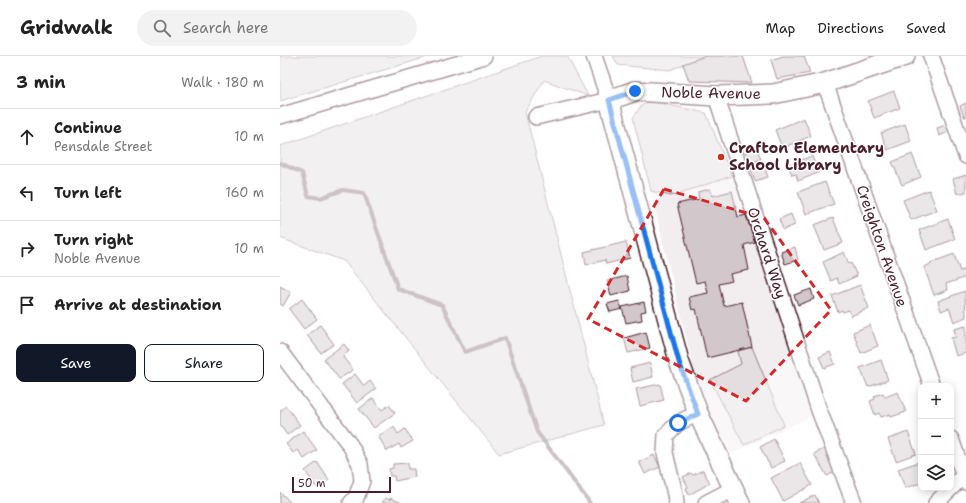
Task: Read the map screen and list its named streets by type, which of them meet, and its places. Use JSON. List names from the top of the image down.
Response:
{
  "streets": {
    "main road": ["Noble Avenue"],
    "street": ["Creighton Avenue", "Orchard Way"]
  },
  "crossings": [
    ["Noble Avenue", "Creighton Avenue"],
    ["Noble Avenue", "Orchard Way"]
  ],
  "places": ["Crafton Elementary School Library"],
  "scale_bar": "50 m",
  "page": {
    "header": "Gridwalk",
    "search": "Search here",
    "nav": ["Map", "Directions", "Saved"],
    "heading": ["3 min", "Walk · 180 m"],
    "list": [
      ["Continue", "Pensdale Street", "10 m"],
      ["Turn left", "160 m"],
      ["Turn right", "Noble Avenue", "10 m"],
      "Arrive at destination"
    ],
    "buttons": ["Save", "Share"],
    "map_buttons": ["+", "−"],
    "scale": "50 m"
  }
}
